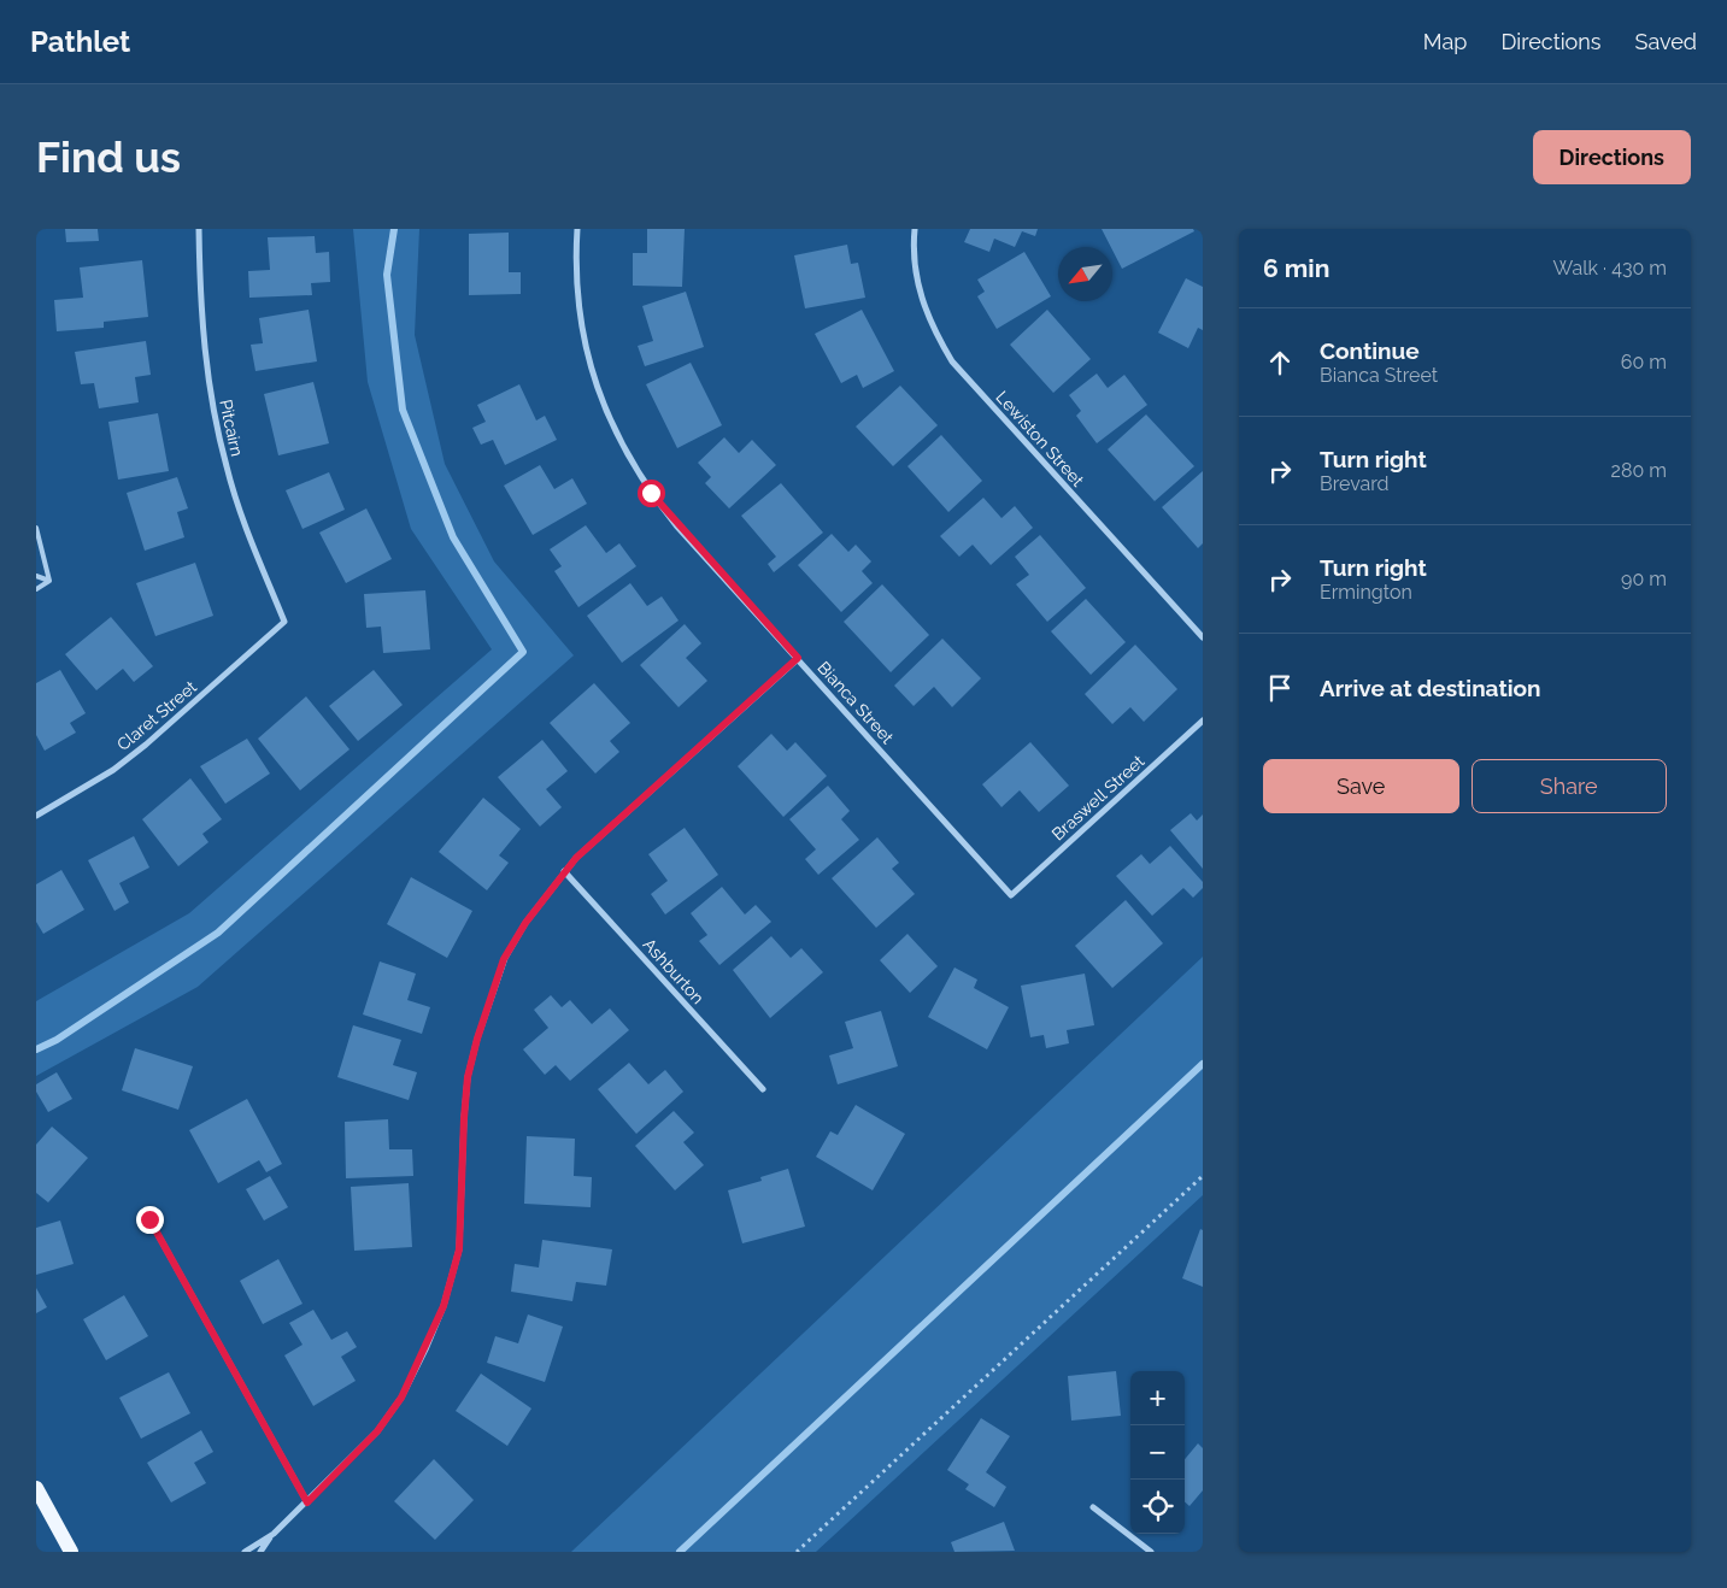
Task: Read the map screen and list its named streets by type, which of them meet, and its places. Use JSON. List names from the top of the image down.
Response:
{
  "streets": {
    "street": [
      "Pitcairn",
      "Lewiston Street",
      "Bianca Street",
      "Claret Street",
      "Braswell Street",
      "Ashburton"
    ]
  },
  "crossings": [
    ["Pitcairn", "Claret Street"],
    ["Bianca Street", "Braswell Street"]
  ],
  "north": "bottom left",
  "page": {
    "header": "Pathlet",
    "nav": ["Map", "Directions", "Saved"],
    "buttons": [
      "Directions",
      ["Save", "Share"]
    ],
    "title": "Find us",
    "heading": ["6 min", "Walk · 430 m"],
    "list": [
      ["Continue", "Bianca Street", "60 m"],
      ["Turn right", "Brevard", "280 m"],
      ["Turn right", "Ermington", "90 m"],
      "Arrive at destination"
    ],
    "map_buttons": ["+", "−"]
  }
}
